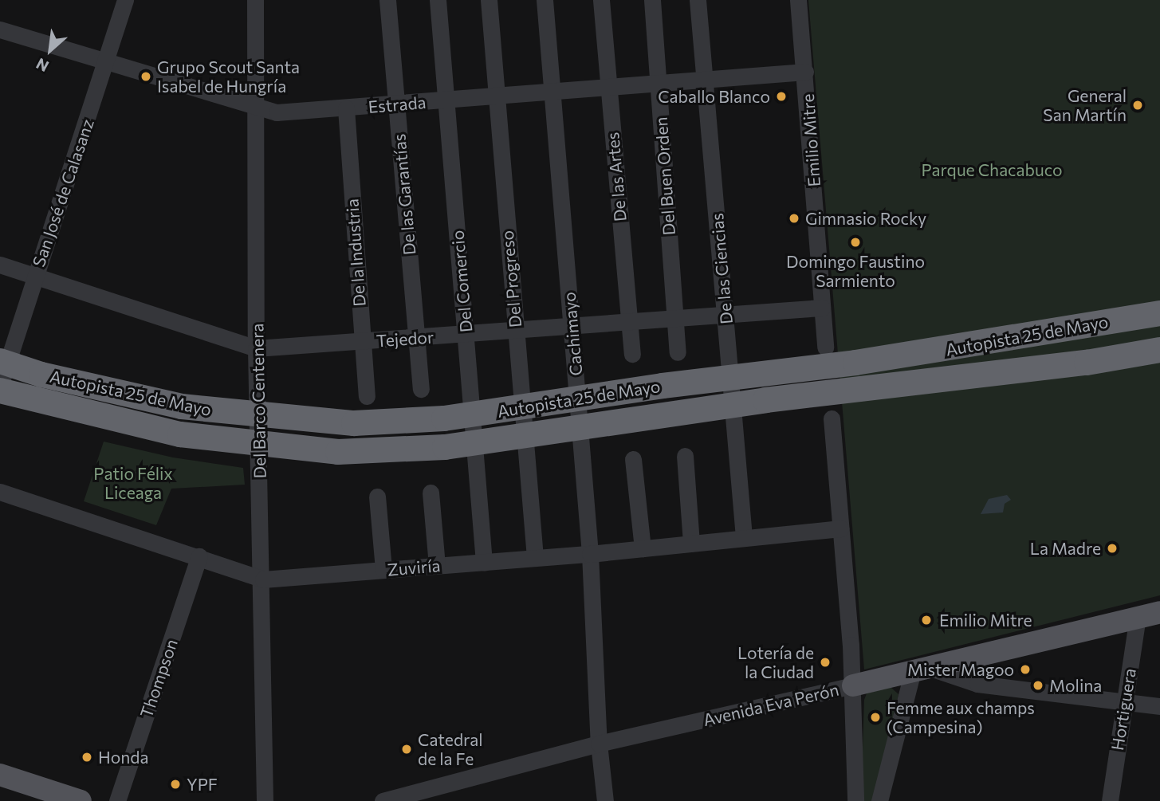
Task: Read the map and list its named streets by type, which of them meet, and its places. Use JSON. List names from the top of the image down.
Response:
{
  "streets": {
    "highway": ["Autopista 25 de Mayo"],
    "main road": ["Avenida Eva Perón"],
    "street": [
      "Estrada",
      "Emilio Mitre",
      "Del Buen Orden",
      "De las Artes",
      "San José de Calasanz",
      "De las Garantías",
      "De la Industria",
      "De las Ciencias",
      "Del Progreso",
      "Del Comercio",
      "Cachimayo",
      "Tejedor",
      "Del Barco Centenera",
      "Zuviría",
      "Thompson",
      "Hortiguera"
    ]
  },
  "crossings": [
    ["Estrada", "Emilio Mitre"],
    ["Estrada", "Del Buen Orden"],
    ["Estrada", "De las Artes"],
    ["Estrada", "San José de Calasanz"],
    ["Estrada", "De las Garantías"],
    ["Estrada", "De la Industria"],
    ["Estrada", "De las Ciencias"],
    ["Estrada", "Del Progreso"],
    ["Estrada", "Del Comercio"],
    ["Estrada", "Cachimayo"],
    ["Estrada", "Del Barco Centenera"],
    ["Emilio Mitre", "Tejedor"],
    ["Del Buen Orden", "Tejedor"],
    ["De las Artes", "Tejedor"],
    ["San José de Calasanz", "Tejedor"],
    ["De las Garantías", "Tejedor"],
    ["De la Industria", "Tejedor"],
    ["De las Ciencias", "Tejedor"],
    ["De las Ciencias", "Zuviría"],
    ["Del Progreso", "Tejedor"],
    ["Del Progreso", "Zuviría"],
    ["Del Comercio", "Tejedor"],
    ["Del Comercio", "Zuviría"],
    ["Cachimayo", "Tejedor"],
    ["Cachimayo", "Zuviría"],
    ["Cachimayo", "Avenida Eva Perón"],
    ["Tejedor", "Del Barco Centenera"],
    ["Del Barco Centenera", "Zuviría"],
    ["Zuviría", "Thompson"],
    ["Avenida Eva Perón", "Hortiguera"]
  ],
  "parks": ["Parque Chacabuco", "Patio Félix Liceaga"],
  "places": [
    "Grupo Scout Santa Isabel de Hungría",
    "Caballo Blanco",
    "General San Martín",
    "Gimnasio Rocky",
    "Domingo Faustino Sarmiento",
    "La Madre",
    "Emilio Mitre",
    "Lotería de la Ciudad",
    "Mister Magoo",
    "Molina",
    "Femme aux champs (Campesina)",
    "Catedral de la Fe",
    "Honda",
    "YPF"
  ],
  "north": "bottom left"
}
